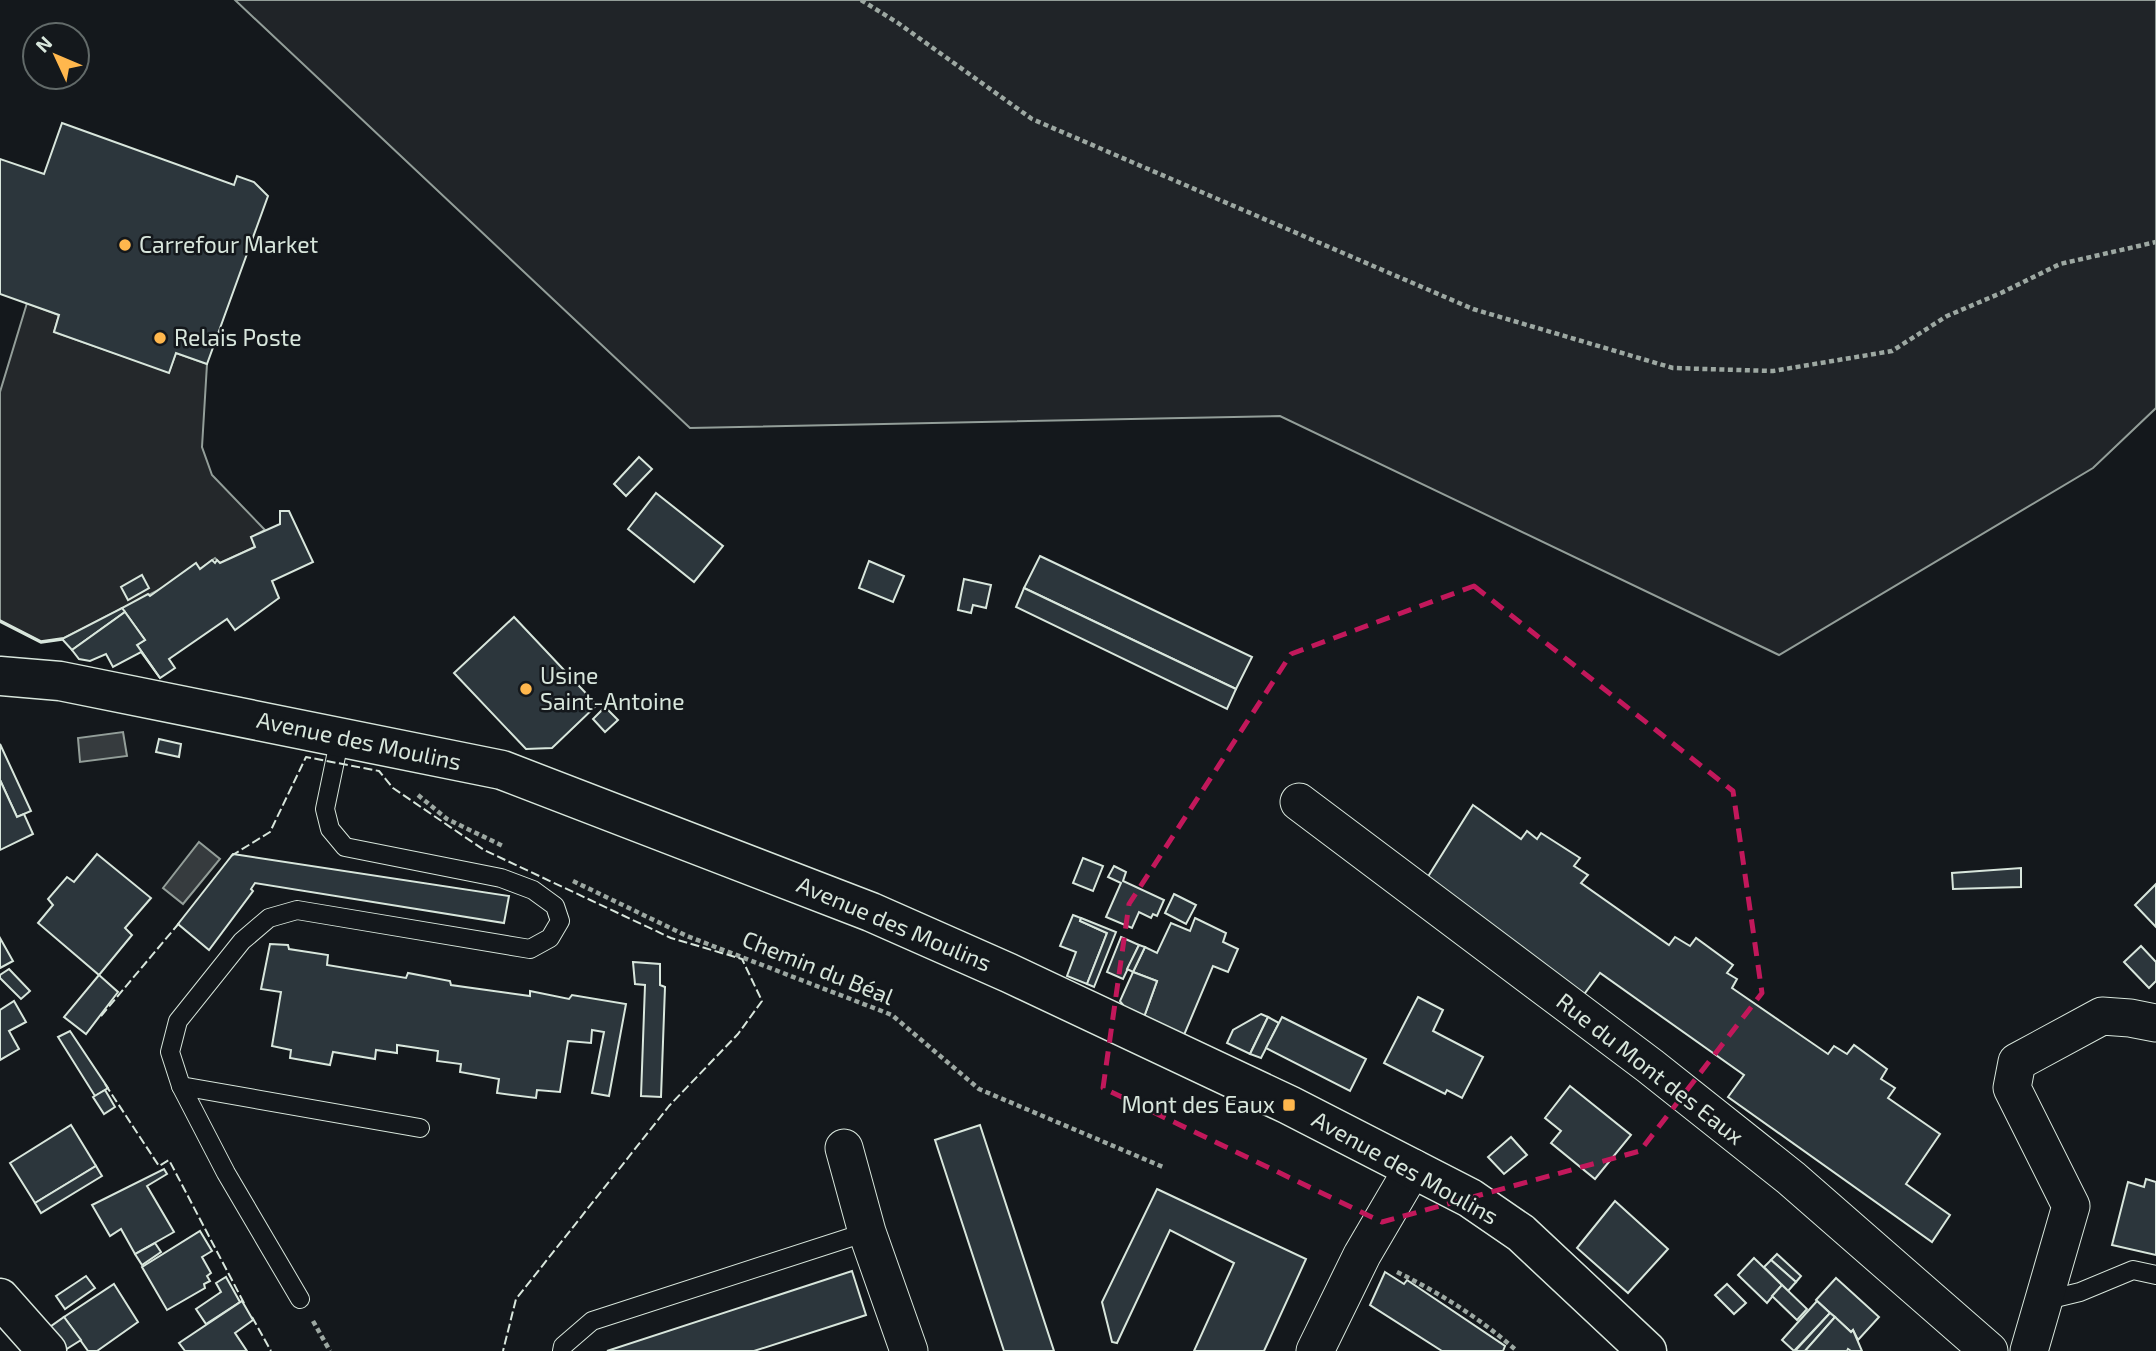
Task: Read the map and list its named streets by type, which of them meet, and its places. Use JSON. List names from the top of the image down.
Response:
{
  "streets": {
    "main road": ["Avenue des Moulins"],
    "street": ["Rue du Mont des Eaux"],
    "path": ["Chemin du Béal"]
  },
  "places": {
    "other": ["Carrefour Market", "Relais Poste", "Usine Saint-Antoine"],
    "transit": ["Mont des Eaux"]
  },
  "north": "top left"
}
